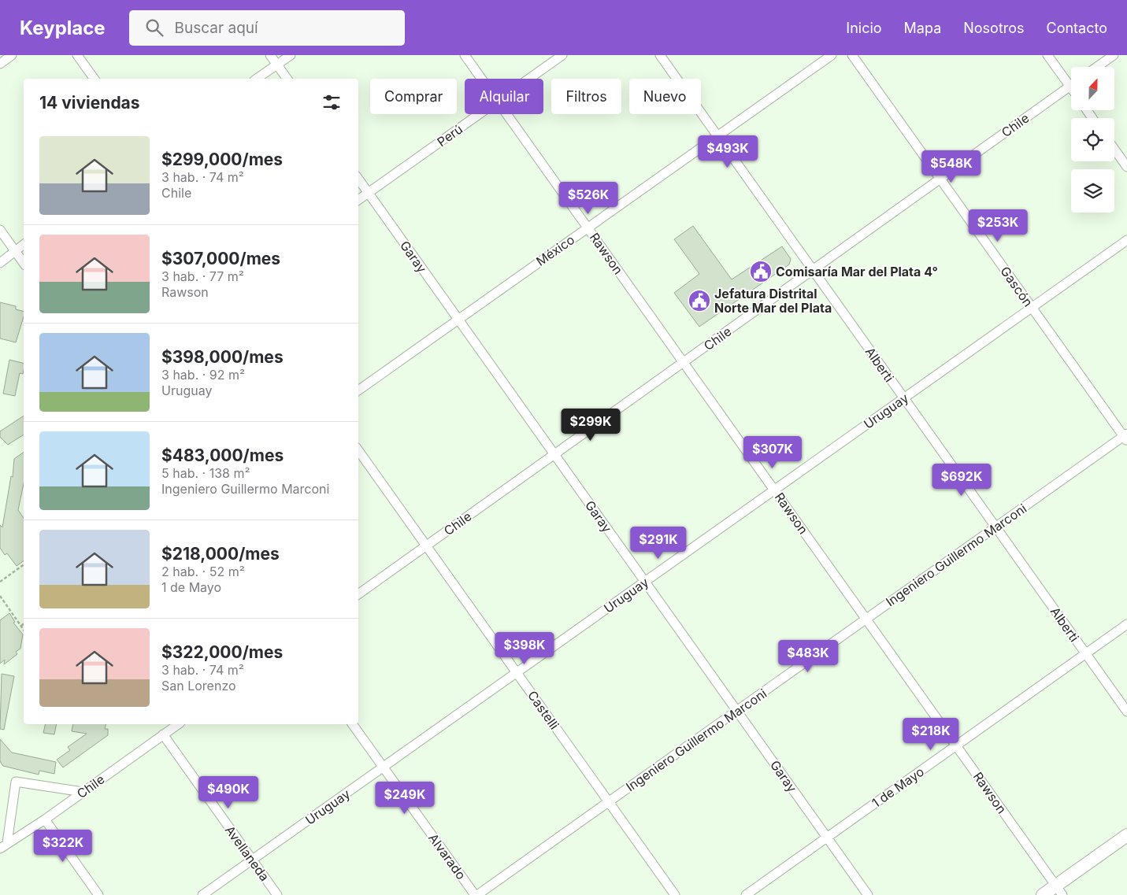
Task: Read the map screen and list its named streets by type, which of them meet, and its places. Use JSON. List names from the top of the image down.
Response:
{
  "streets": {
    "street": [
      "Chile",
      "Perú",
      "México",
      "Rawson",
      "Garay",
      "Gascón",
      "Alberti",
      "Uruguay",
      "Ingeniero Guillermo Marconi",
      "Castelli",
      "1 de Mayo",
      "Avellaneda",
      "Alvarado"
    ]
  },
  "crossings": [
    ["Chile", "Rawson"],
    ["Chile", "Garay"],
    ["Chile", "Gascón"],
    ["Chile", "Alberti"],
    ["Chile", "Castelli"],
    ["Chile", "Avellaneda"],
    ["Perú", "Garay"],
    ["México", "Rawson"],
    ["México", "Garay"],
    ["México", "Alberti"],
    ["Rawson", "Uruguay"],
    ["Rawson", "Ingeniero Guillermo Marconi"],
    ["Rawson", "1 de Mayo"],
    ["Garay", "Uruguay"],
    ["Garay", "Ingeniero Guillermo Marconi"],
    ["Garay", "1 de Mayo"],
    ["Gascón", "Uruguay"],
    ["Gascón", "Ingeniero Guillermo Marconi"],
    ["Alberti", "Uruguay"],
    ["Alberti", "Ingeniero Guillermo Marconi"],
    ["Alberti", "1 de Mayo"],
    ["Uruguay", "Castelli"],
    ["Uruguay", "Avellaneda"],
    ["Uruguay", "Alvarado"],
    ["Ingeniero Guillermo Marconi", "Castelli"],
    ["Ingeniero Guillermo Marconi", "Alvarado"]
  ],
  "places": {
    "public building": ["Comisaría Mar del Plata 4°", "Jefatura Distrital Norte Mar del Plata"]
  },
  "north": "top",
  "page": {
    "header": "Keyplace",
    "search": "Buscar aquí",
    "nav": [
      "Inicio",
      "Mapa",
      "Nosotros",
      "Contacto"
    ],
    "chip": [
      "Comprar",
      "Alquilar",
      "Filtros",
      "Nuevo"
    ],
    "heading": "14 viviendas",
    "list": [
      {
        "name": "$299,000/mes",
        "note": "3 hab. · 74 m² · Chile"
      },
      {
        "name": "$307,000/mes",
        "note": "3 hab. · 77 m² · Rawson"
      },
      {
        "name": "$398,000/mes",
        "note": "3 hab. · 92 m² · Uruguay"
      },
      {
        "name": "$483,000/mes",
        "note": "5 hab. · 138 m² · Ingeniero Guillermo Marconi"
      },
      {
        "name": "$218,000/mes",
        "note": "2 hab. · 52 m² · 1 de Mayo"
      },
      {
        "name": "$322,000/mes",
        "note": "3 hab. · 74 m² · San Lorenzo"
      }
    ],
    "price": [
      "$493K",
      "$548K",
      "$526K",
      "$253K",
      "$299K",
      "$307K",
      "$692K",
      "$291K",
      "$398K",
      "$483K",
      "$218K",
      "$490K",
      "$249K",
      "$322K"
    ]
  }
}
